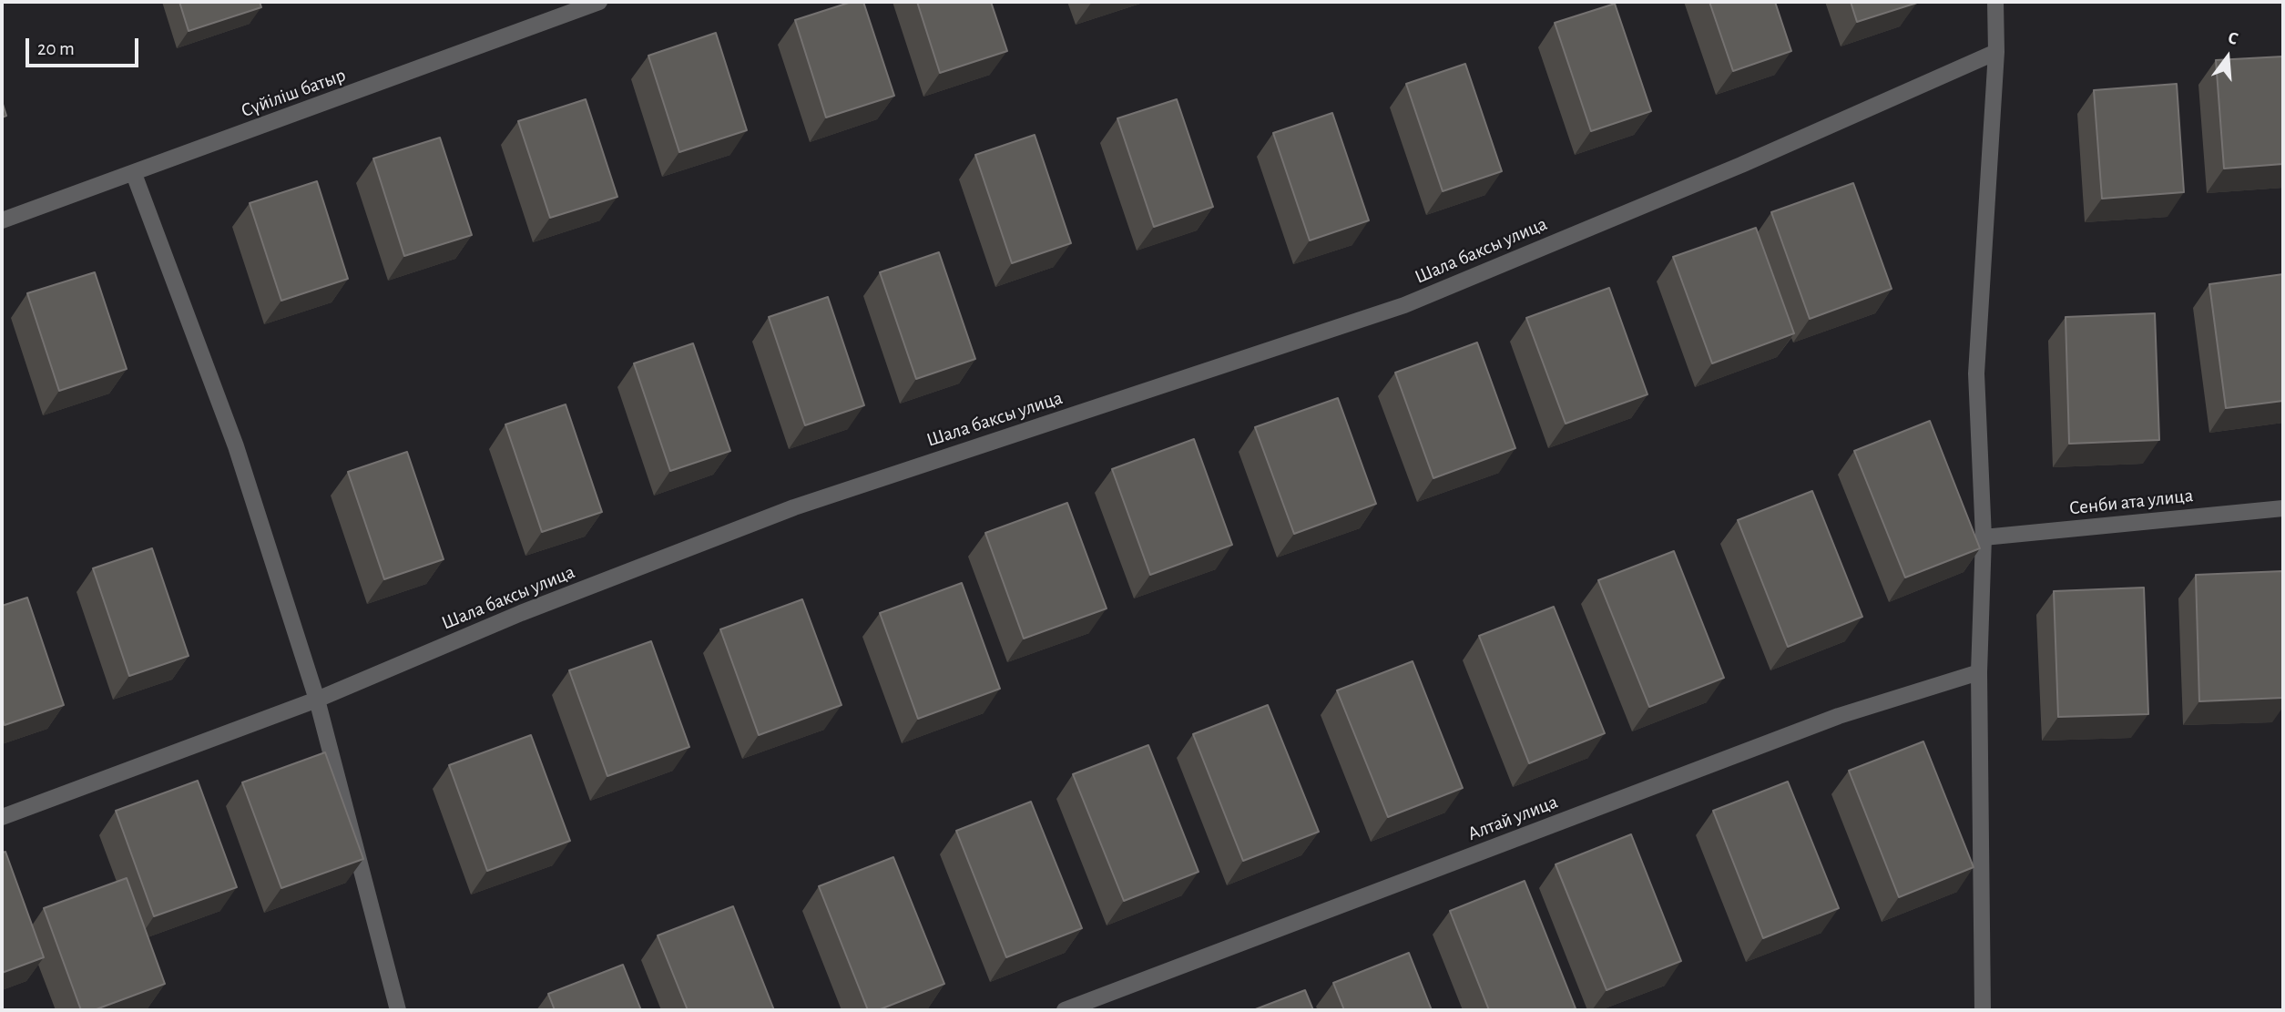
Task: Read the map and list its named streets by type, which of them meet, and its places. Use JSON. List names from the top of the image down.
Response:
{
  "streets": {
    "street": [
      "Сүйіліш батыр",
      "Шала баксы улица",
      "Сенби ата улица",
      "Алтай улица"
    ]
  },
  "scale_bar": "20 m",
  "north": "top"
}
